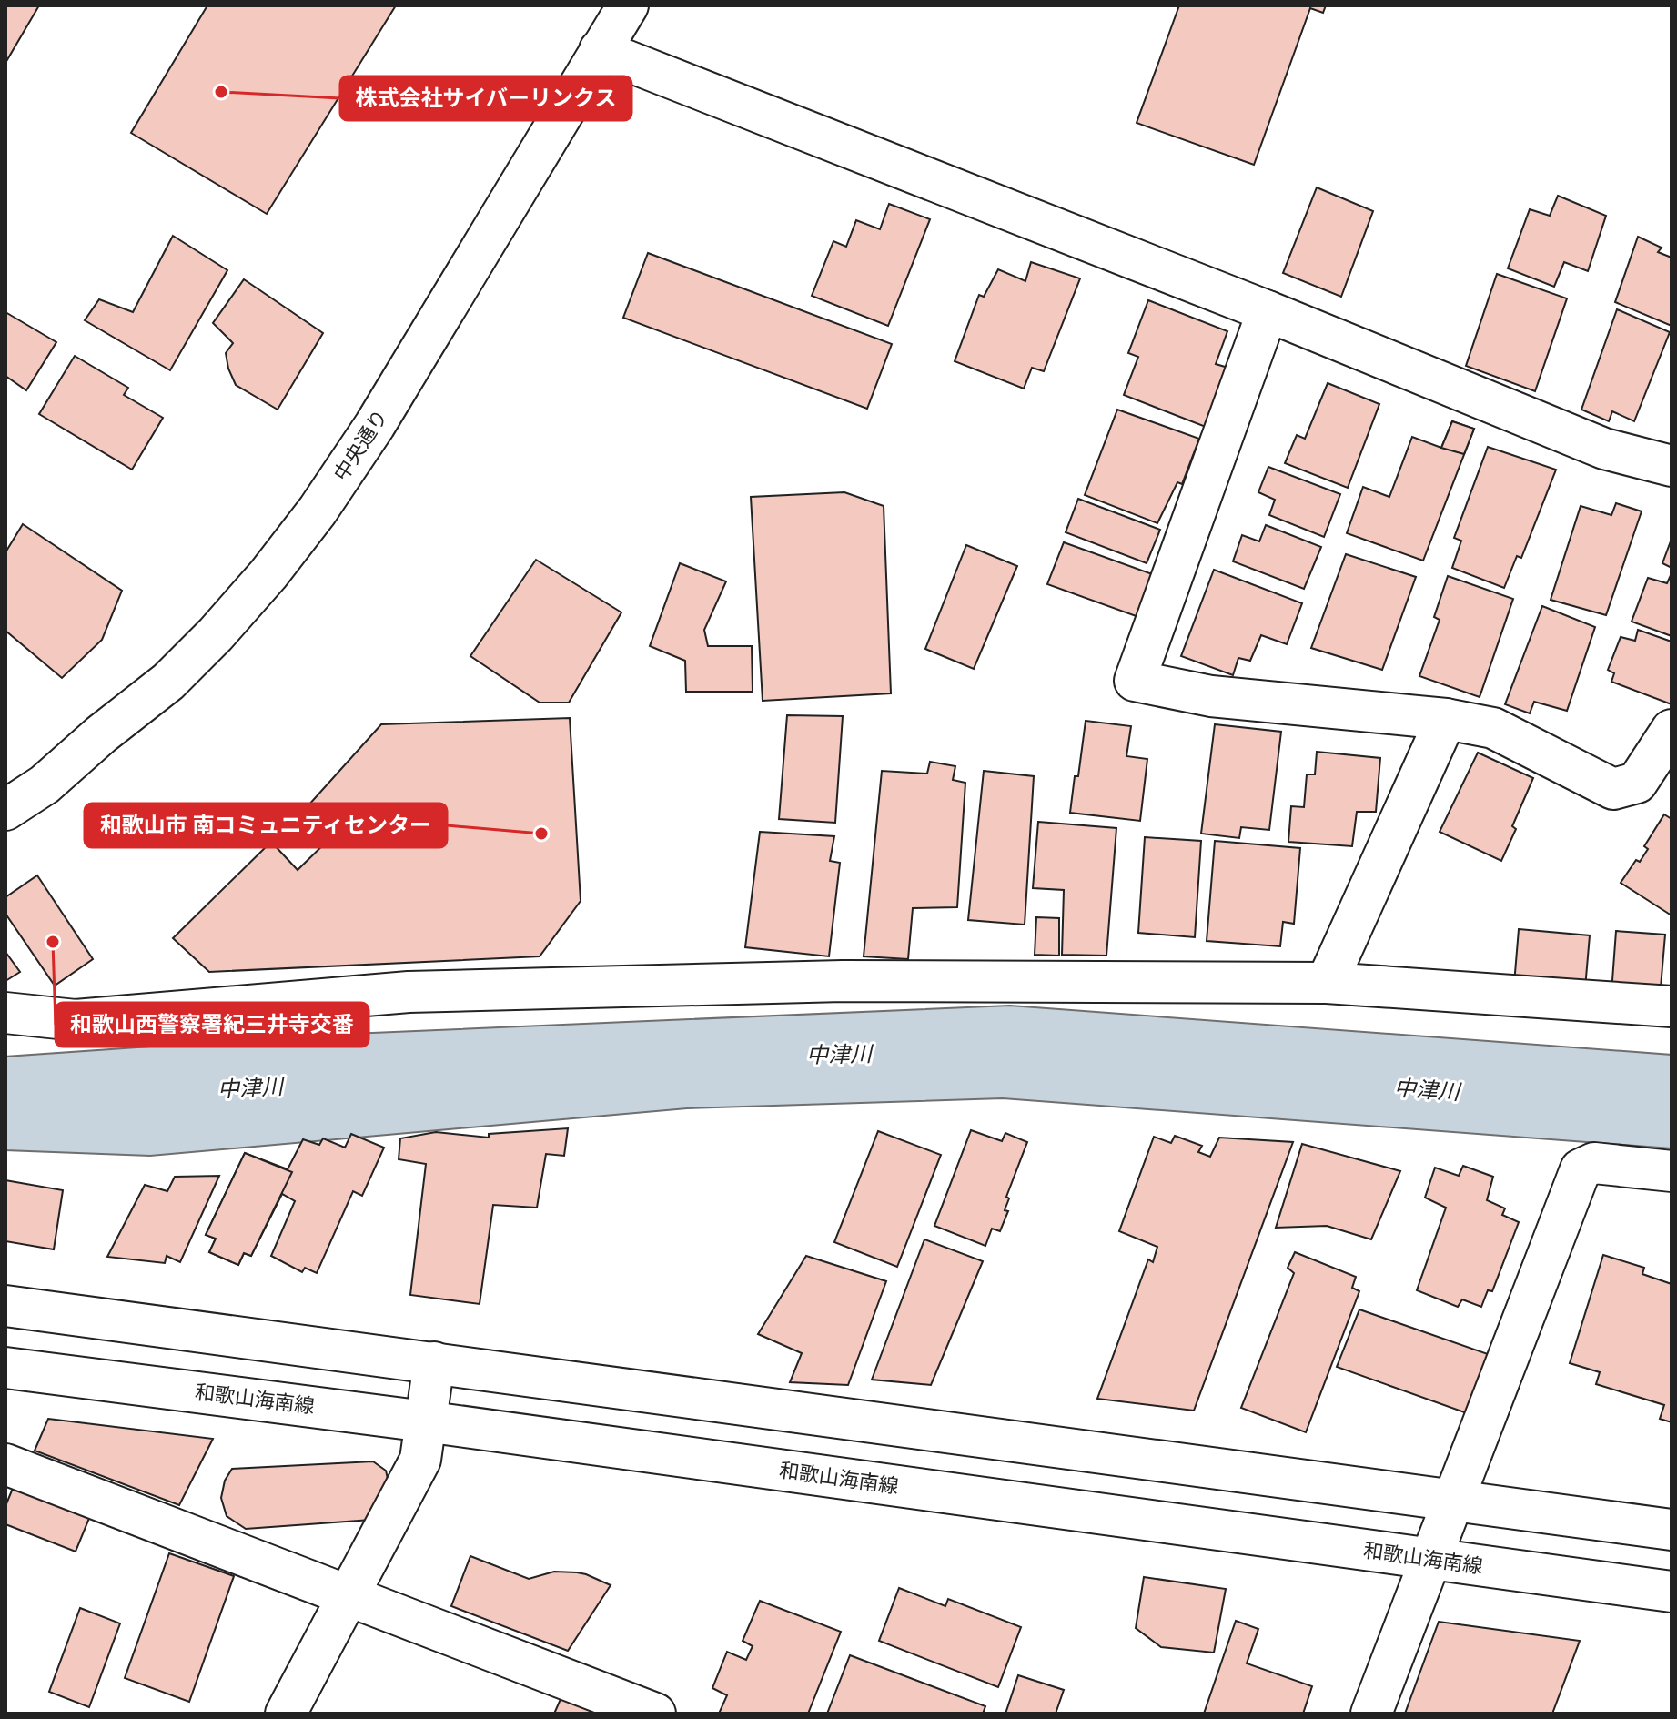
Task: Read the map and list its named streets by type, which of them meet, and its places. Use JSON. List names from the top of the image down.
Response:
{
  "streets": {
    "main road": ["中央通り", "和歌山海南線"]
  },
  "water": ["中津川"],
  "places": ["株式会社サイバーリンクス", "和歌山市 南コミュニティセンター", "和歌山西警察署紀三井寺交番"]
}
